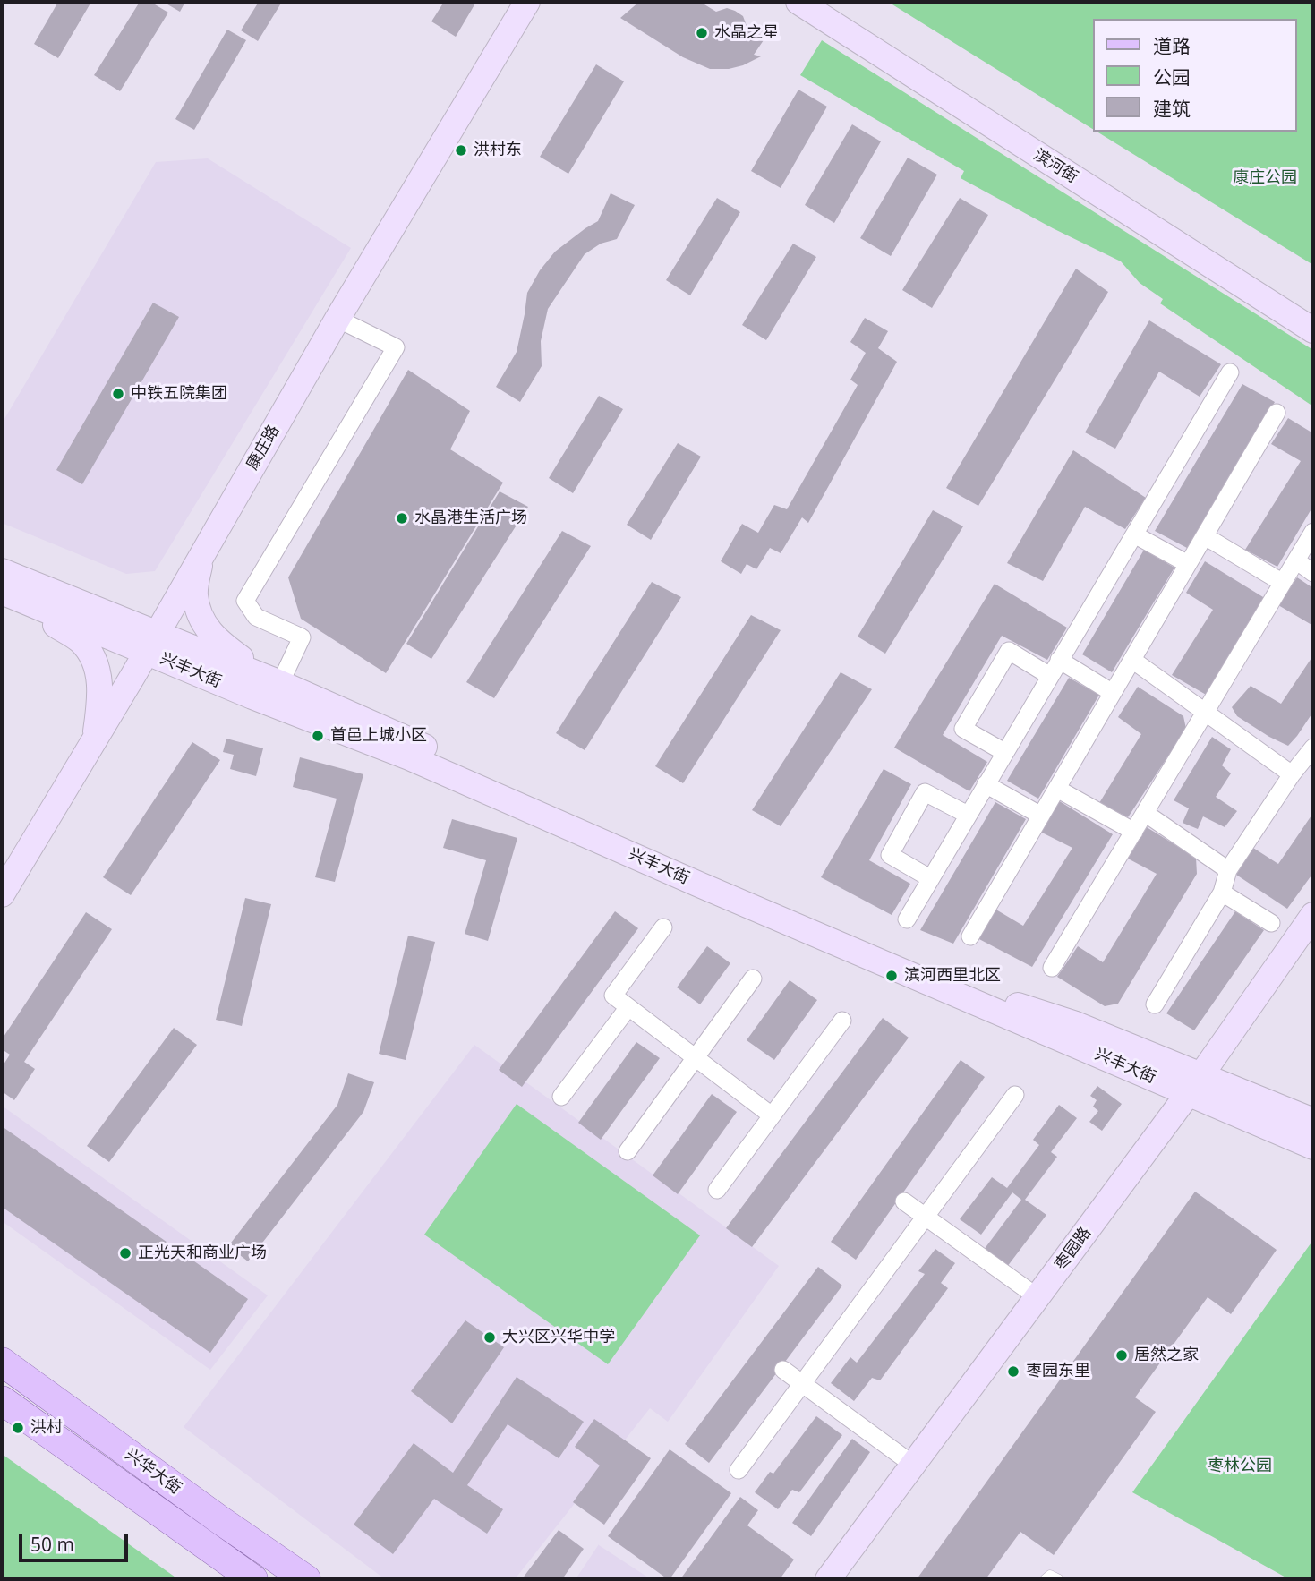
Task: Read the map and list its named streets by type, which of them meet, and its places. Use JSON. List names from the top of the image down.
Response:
{
  "streets": {
    "main road": [
      "滨河街",
      "康庄路",
      "兴丰大街",
      "枣园路",
      "兴华大街"
    ]
  },
  "crossings": [
    ["康庄路", "兴丰大街"],
    ["兴丰大街", "枣园路"]
  ],
  "parks": ["康庄公园", "枣林公园"],
  "places": [
    "水晶之星",
    "洪村东",
    "中铁五院集团",
    "水晶港生活广场",
    "首邑上城小区",
    "滨河西里北区",
    "正光天和商业广场",
    "大兴区兴华中学",
    "居然之家",
    "枣园东里",
    "洪村"
  ],
  "legend": ["道路", "公园", "建筑"],
  "scale_bar": "50 m"
}
